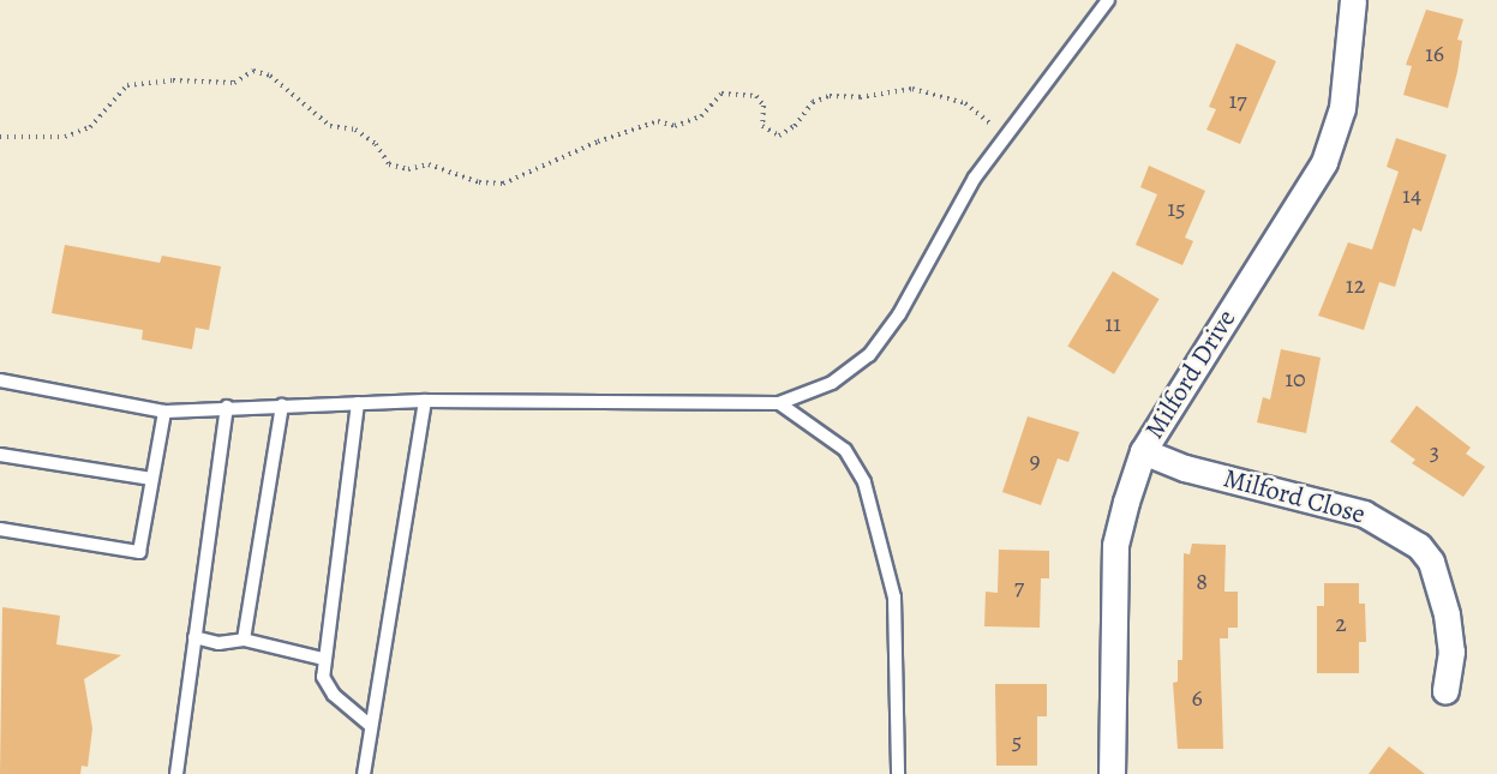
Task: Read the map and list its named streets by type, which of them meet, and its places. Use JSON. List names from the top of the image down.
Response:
{
  "streets": {
    "street": ["Milford Drive", "Milford Close"]
  },
  "crossings": [
    ["Milford Drive", "Milford Close"]
  ],
  "house_numbers": [
    "16",
    "17",
    "14",
    "15",
    "12",
    "11",
    "10",
    "3",
    "9",
    "8",
    "7",
    "2",
    "6",
    "5"
  ]
}
